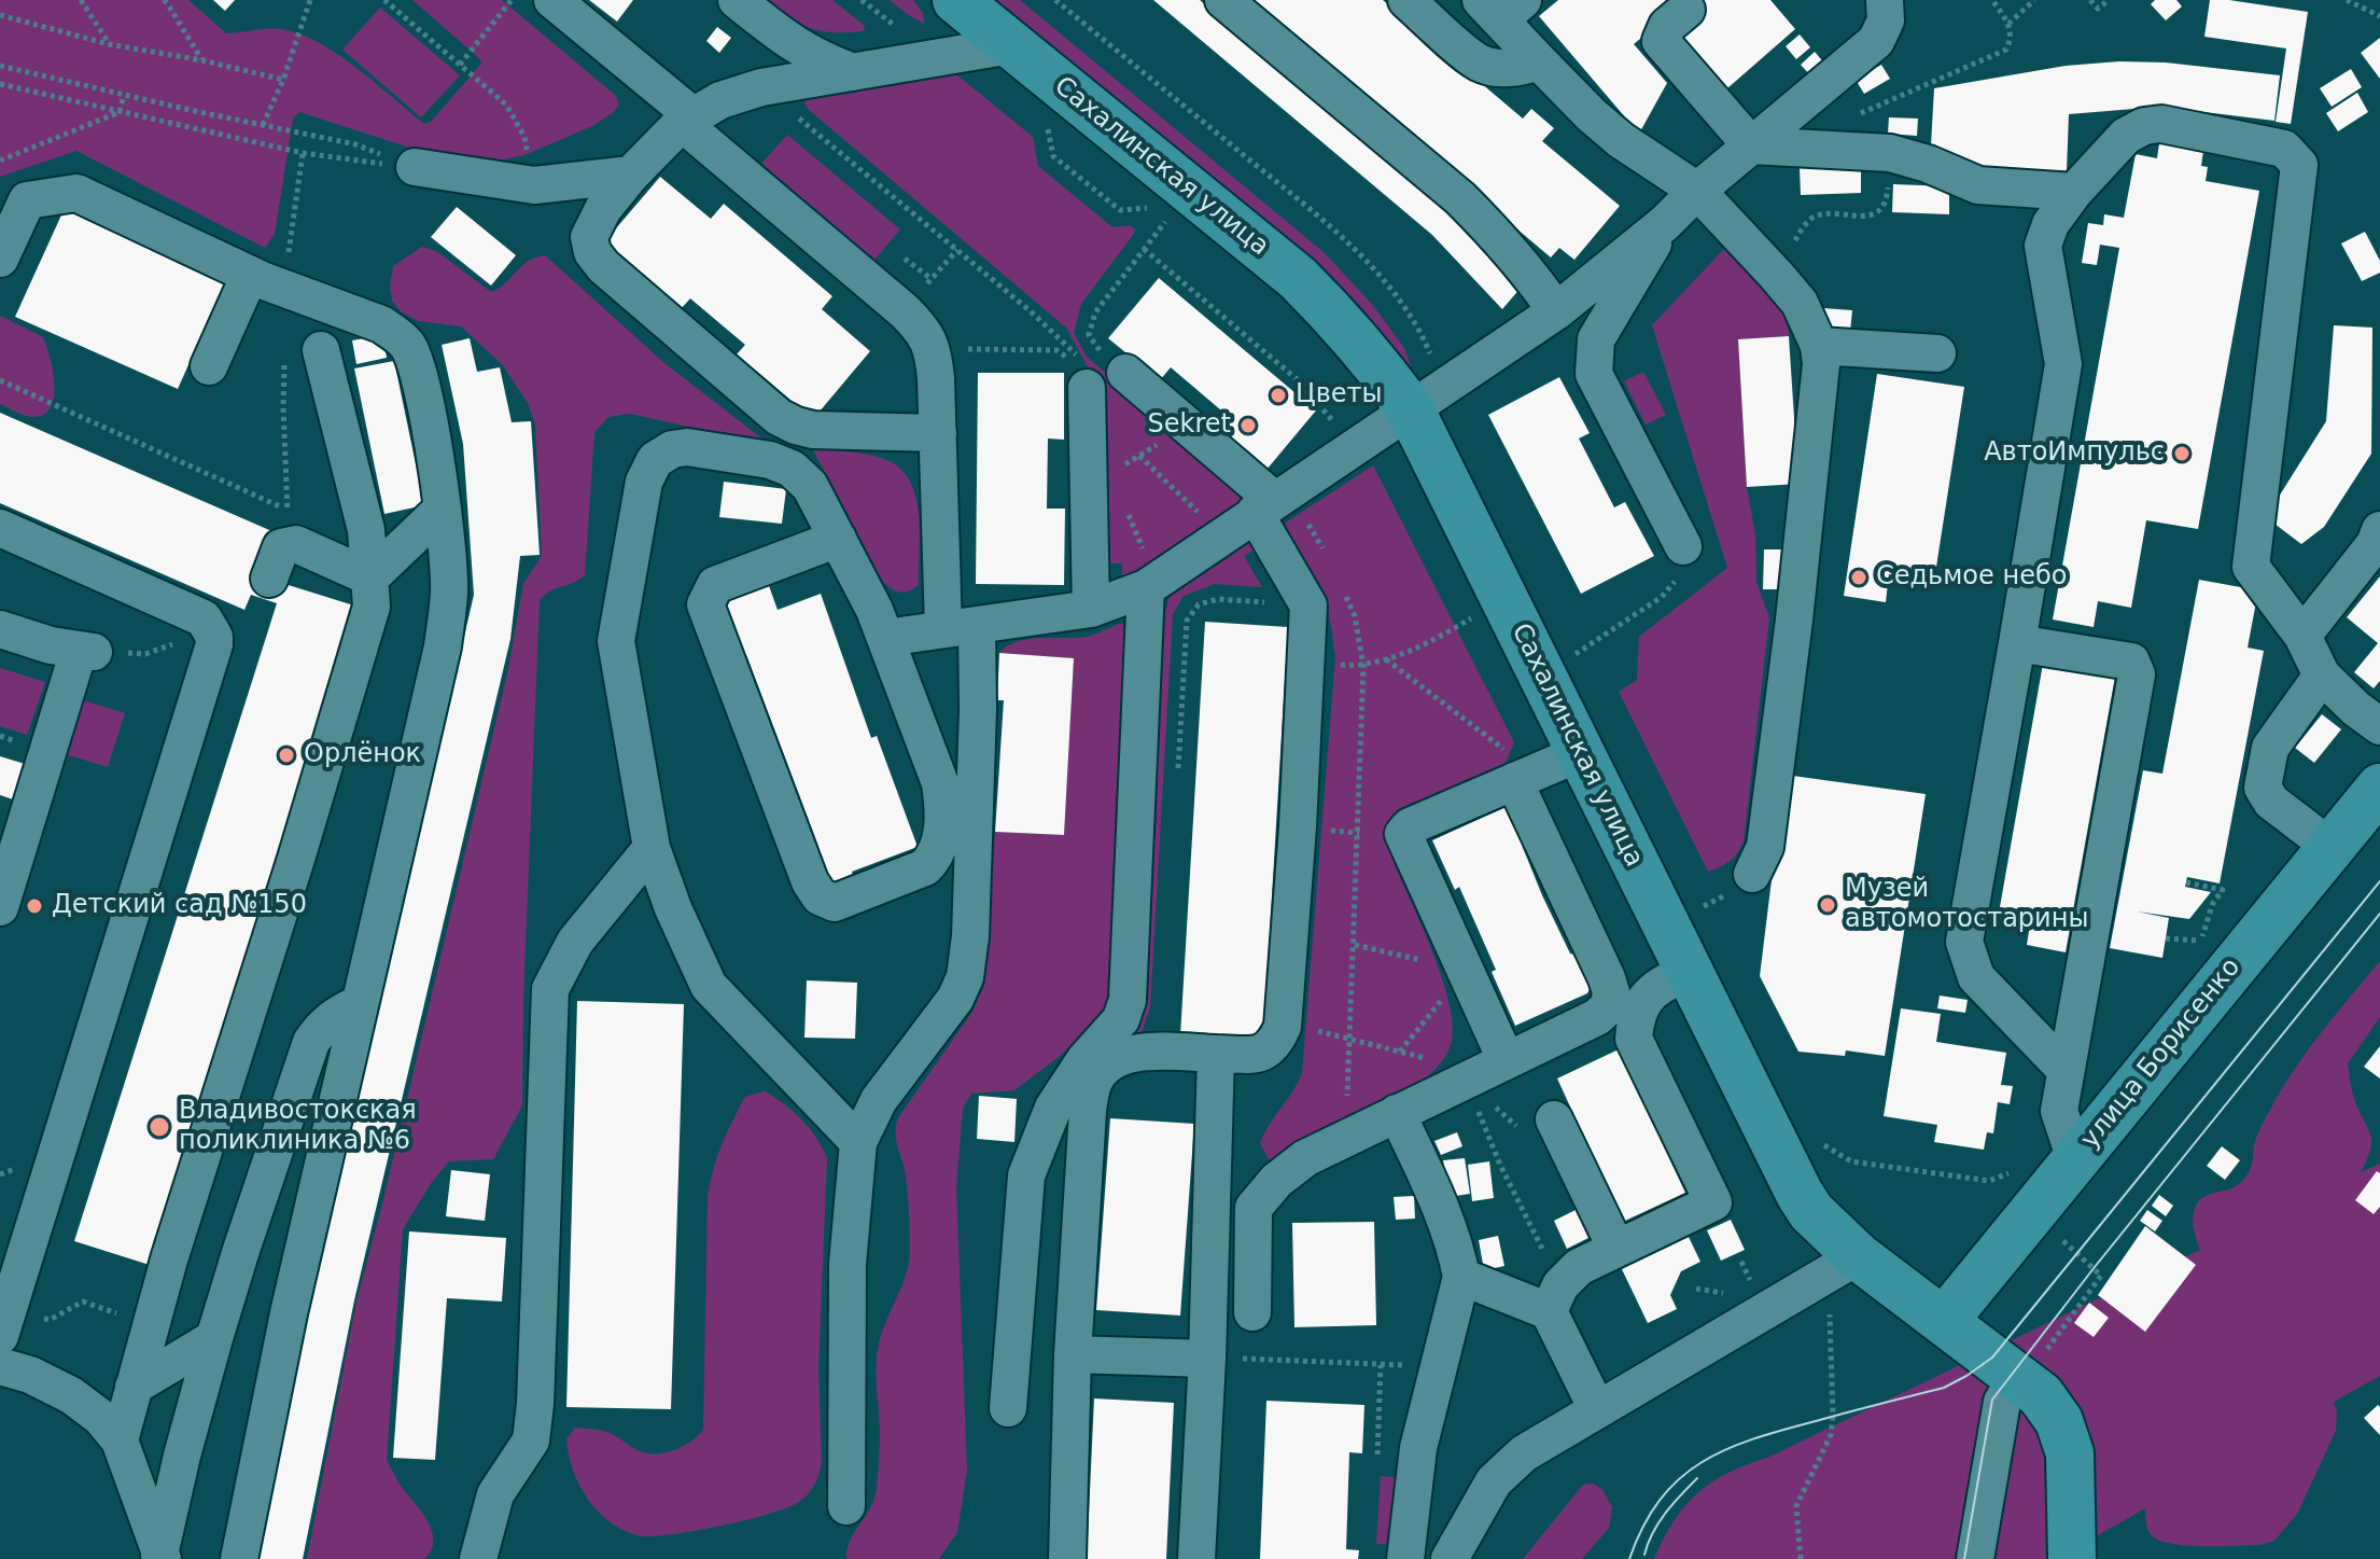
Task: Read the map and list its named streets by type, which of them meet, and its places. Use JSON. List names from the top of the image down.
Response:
{
  "streets": {
    "main road": ["Сахалинская улица", "улица Борисенко"]
  },
  "crossings": [
    ["Сахалинская улица", "улица Борисенко"]
  ],
  "places": [
    "Цветы",
    "Sekret",
    "АвтоИмпульс",
    "Седьмое небо",
    "Орлёнок",
    "Музей автомотостарины",
    "Детский сад №150",
    "Владивостокская поликлиника №6"
  ]
}
